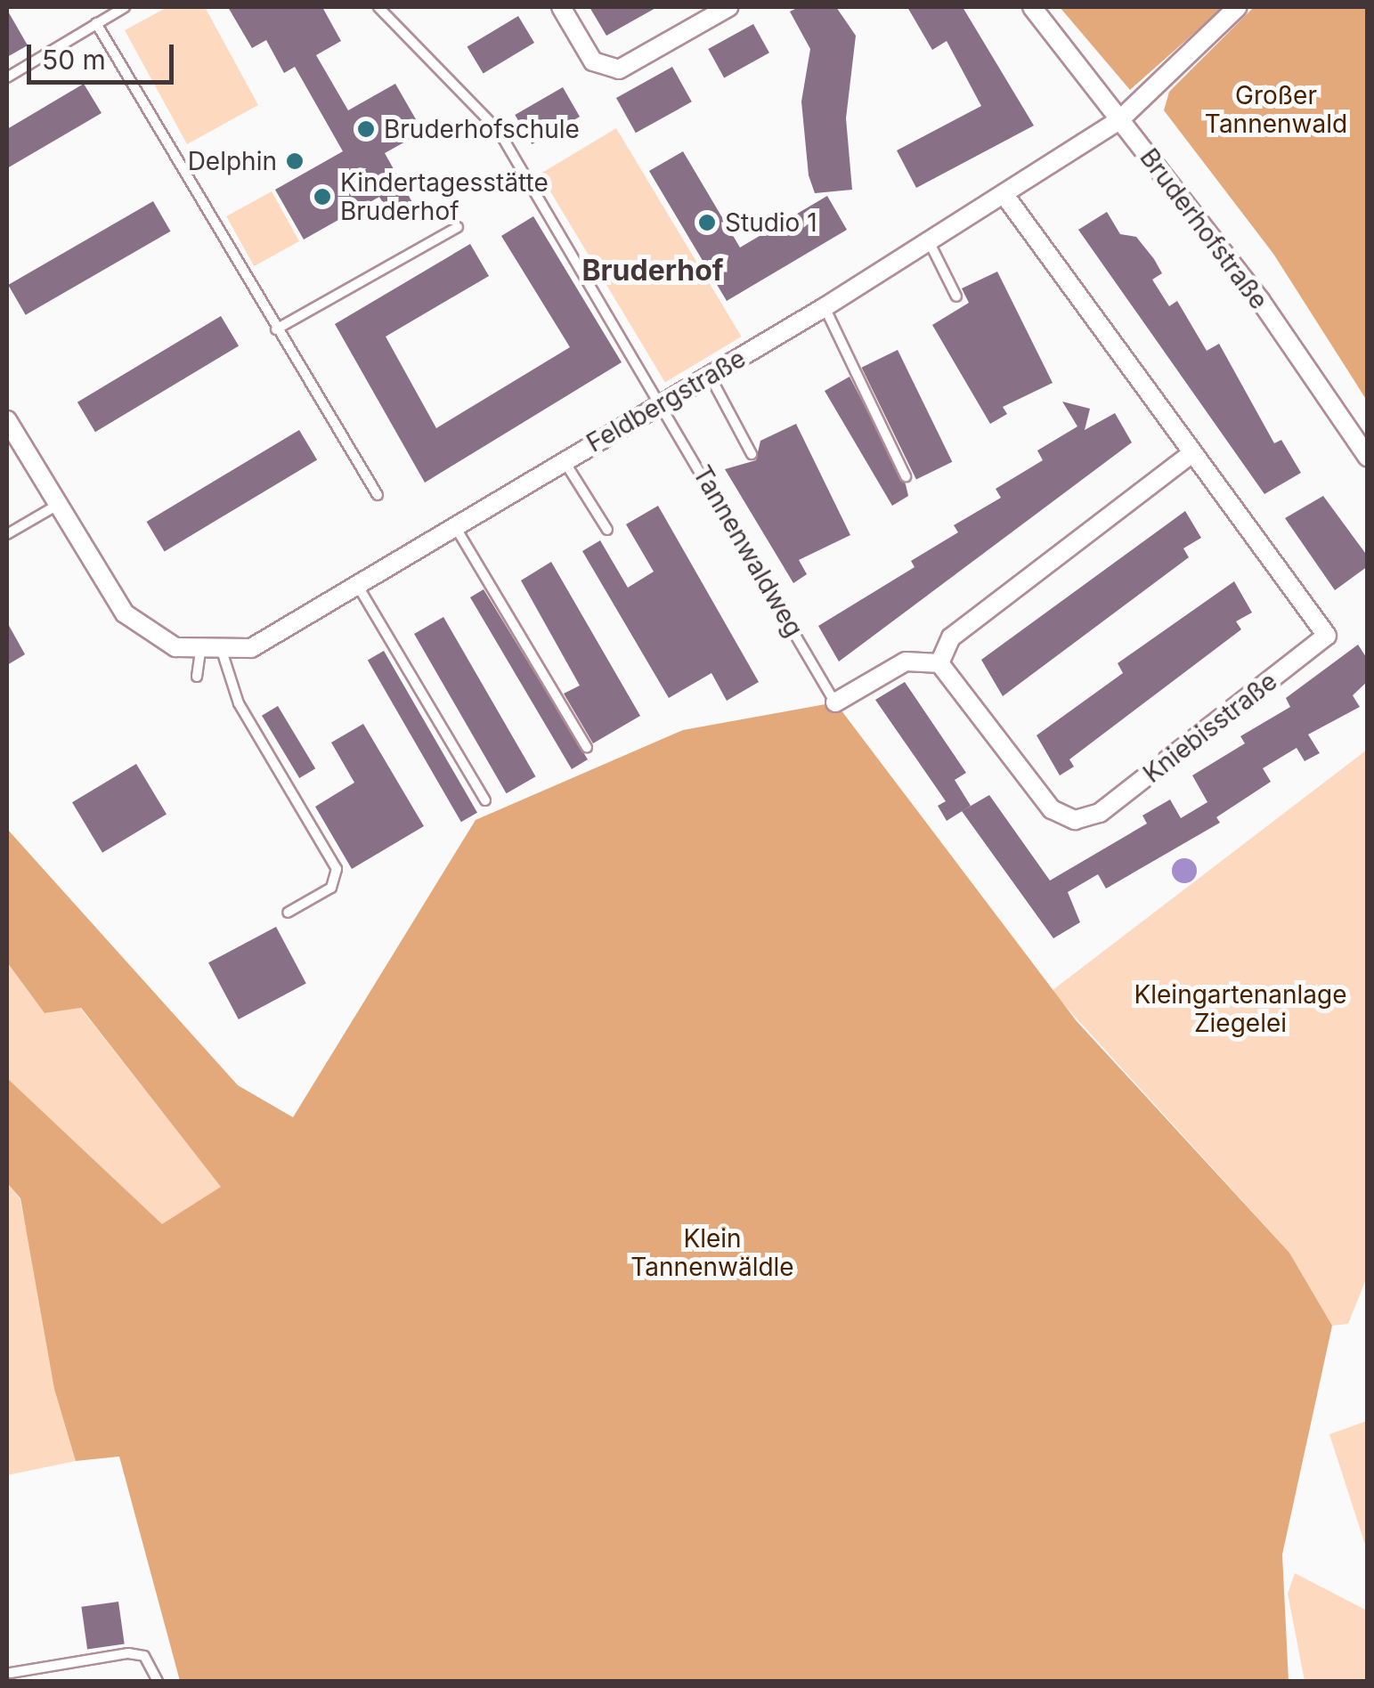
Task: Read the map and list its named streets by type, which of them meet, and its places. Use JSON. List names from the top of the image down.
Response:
{
  "streets": {
    "street": ["Bruderhofstraße", "Feldbergstraße", "Kniebisstraße"],
    "lane": ["Tannenwaldweg"]
  },
  "crossings": [
    ["Bruderhofstraße", "Feldbergstraße"],
    ["Feldbergstraße", "Tannenwaldweg"],
    ["Feldbergstraße", "Kniebisstraße"]
  ],
  "districts": ["Bruderhof"],
  "parks": ["Großer Tannenwald", "Kleingartenanlage Ziegelei", "Klein Tannenwäldle"],
  "places": [
    "Bruderhofschule",
    "Delphin",
    "Kindertagesstätte Bruderhof",
    "Studio 1"
  ],
  "scale_bar": "50 m"
}
